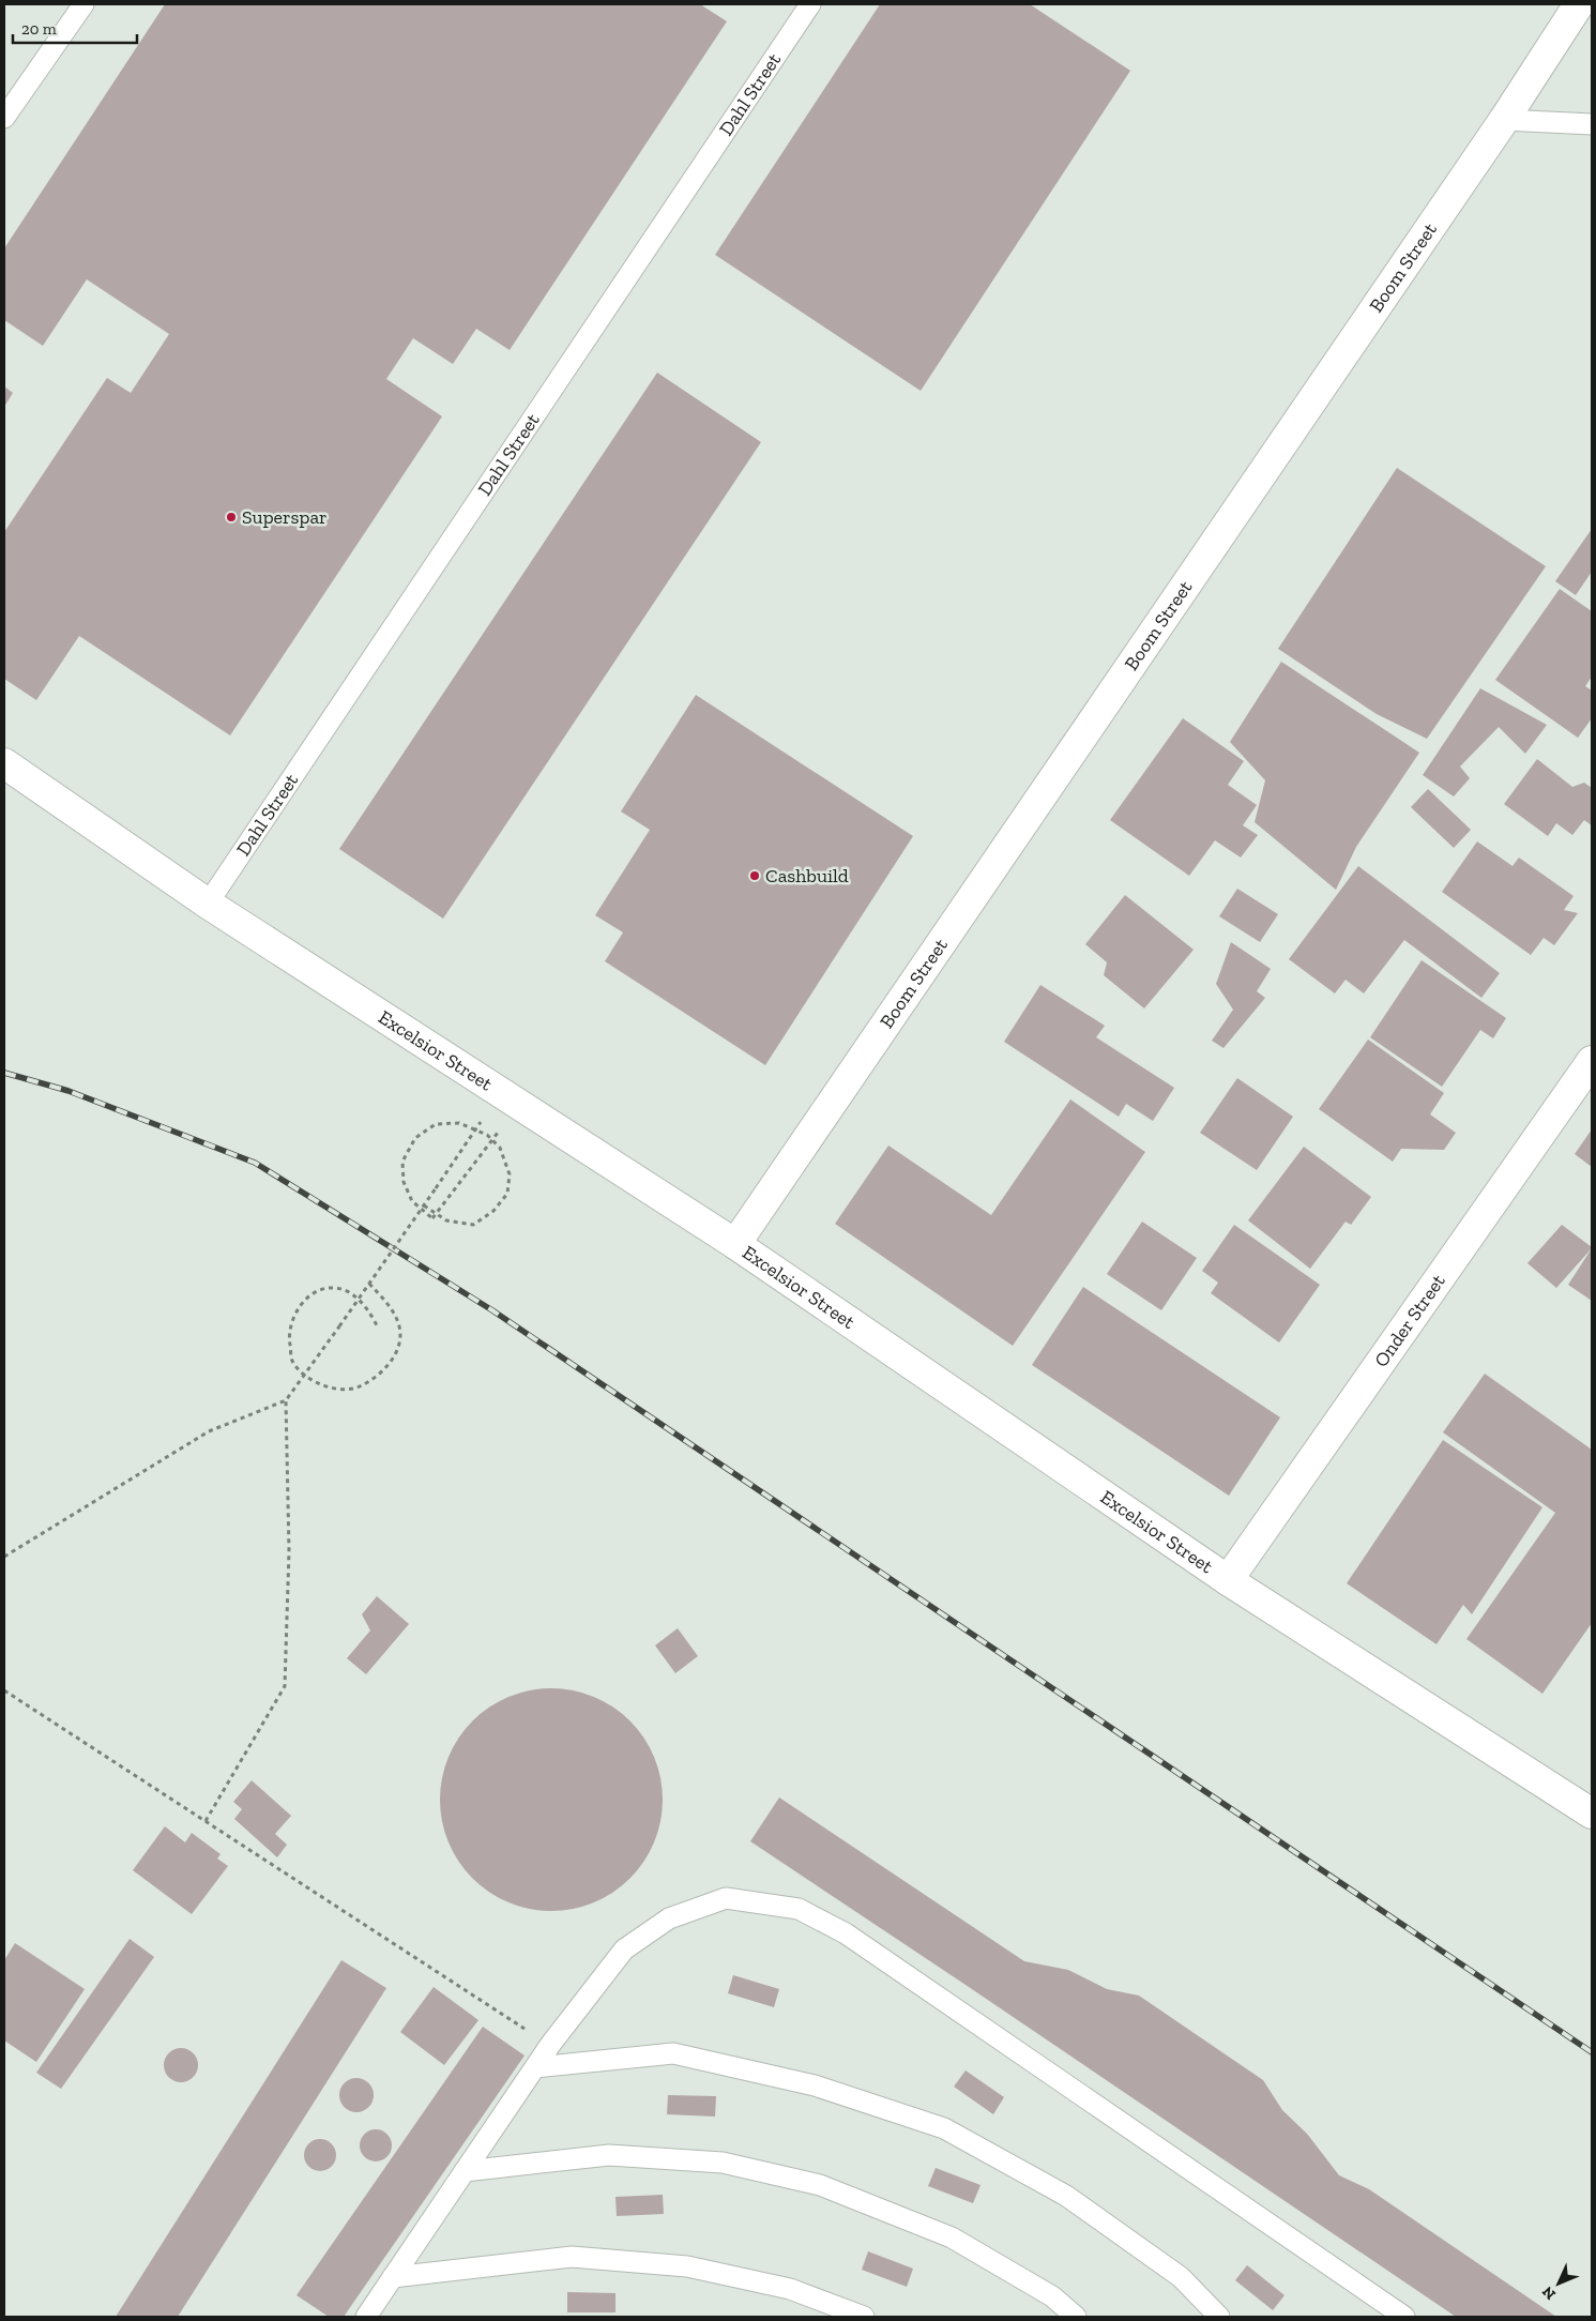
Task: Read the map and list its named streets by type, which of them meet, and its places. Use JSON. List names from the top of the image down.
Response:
{
  "streets": {
    "street": ["Boom Street", "Excelsior Street", "Onder Street"],
    "lane": ["Dahl Street"]
  },
  "crossings": [
    ["Dahl Street", "Excelsior Street"],
    ["Boom Street", "Excelsior Street"],
    ["Excelsior Street", "Onder Street"]
  ],
  "places": ["Superspar", "Cashbuild"],
  "scale_bar": "20 m",
  "north": "bottom left"
}
